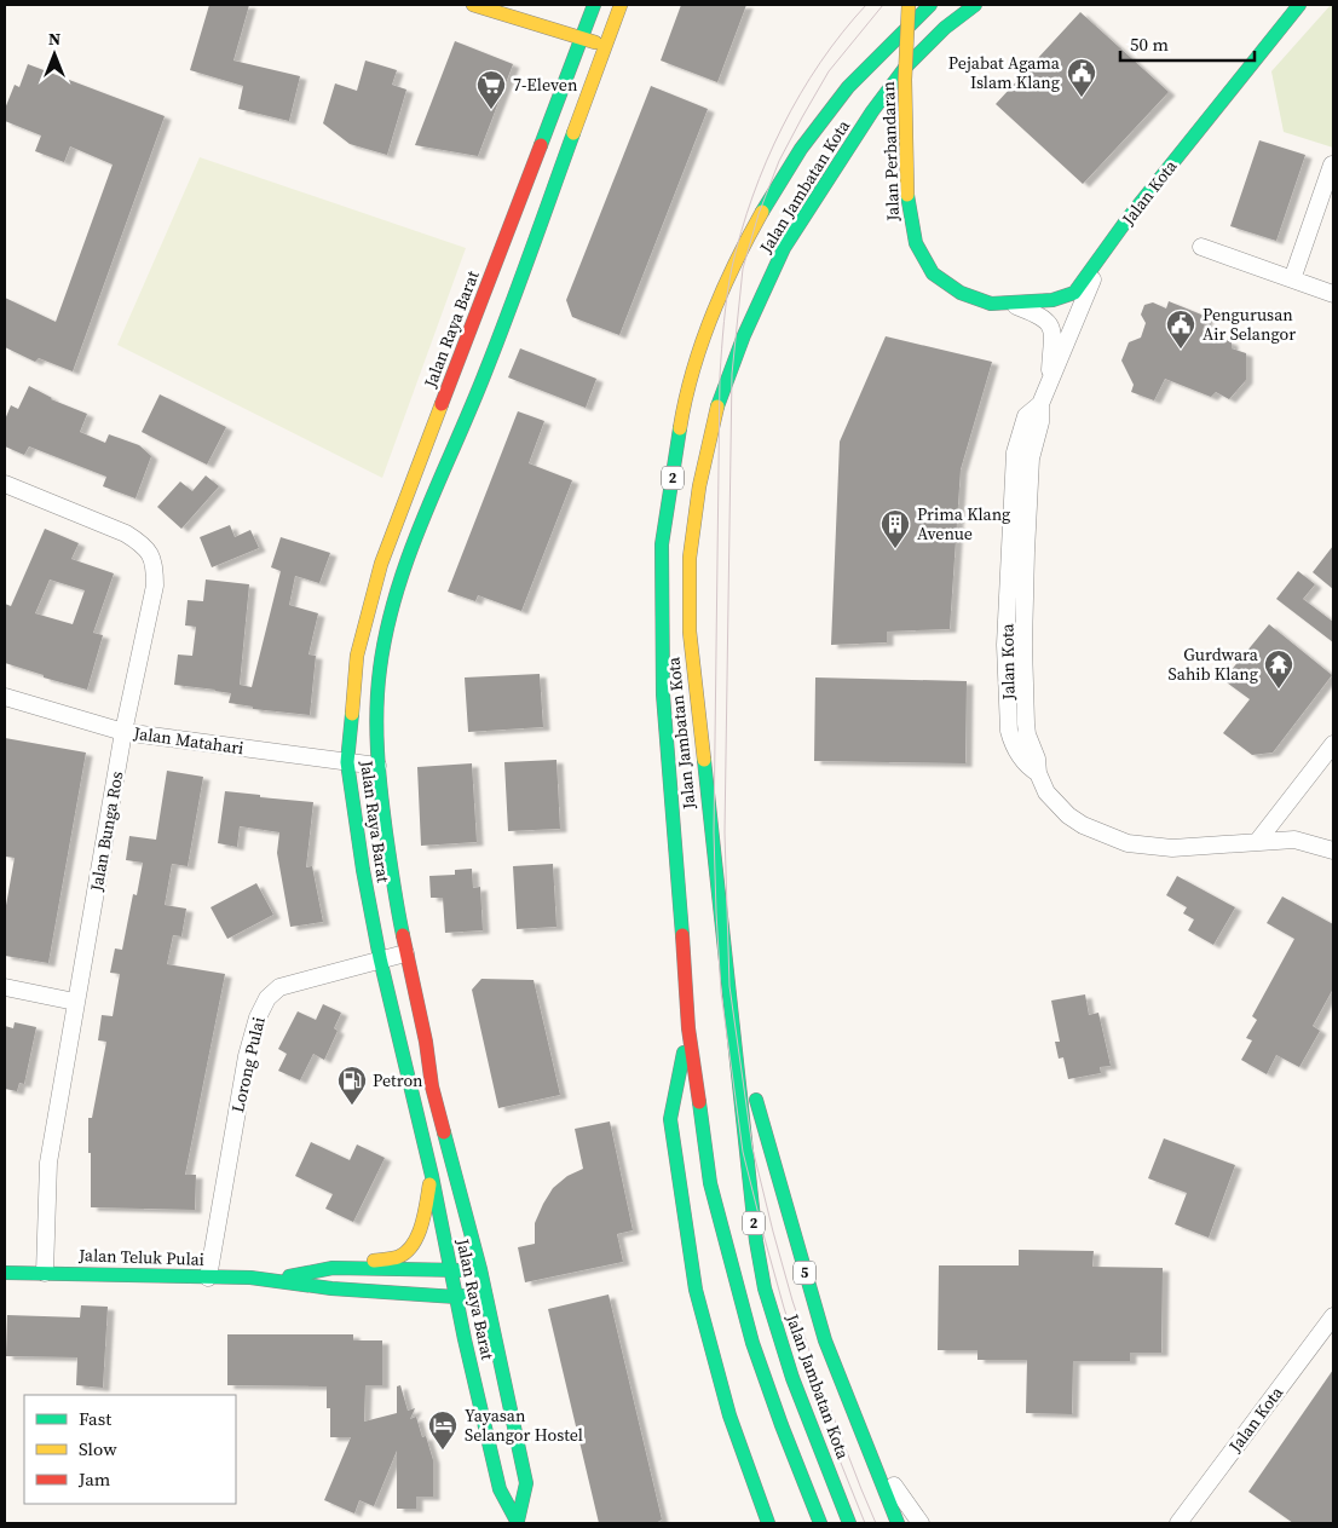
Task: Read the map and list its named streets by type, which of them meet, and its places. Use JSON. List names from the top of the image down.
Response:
{
  "streets": {
    "main road": [
      "Jalan Perbandaran",
      "Jalan Jambatan Kota",
      "Jalan Kota",
      "Jalan Raya Barat",
      "2",
      "Jalan Teluk Pulai",
      "5"
    ],
    "street": ["Jalan Matahari", "Jalan Bunga Ros", "Lorong Pulai"]
  },
  "crossings": [
    ["Jalan Perbandaran", "Jalan Kota"],
    ["Jalan Jambatan Kota", "2"],
    ["Jalan Jambatan Kota", "5"],
    ["Jalan Raya Barat", "Jalan Matahari"],
    ["Jalan Raya Barat", "Lorong Pulai"],
    ["Jalan Raya Barat", "Jalan Teluk Pulai"],
    ["Jalan Matahari", "Jalan Bunga Ros"],
    ["Jalan Bunga Ros", "Jalan Teluk Pulai"],
    ["Lorong Pulai", "Jalan Teluk Pulai"]
  ],
  "places": {
    "public building": ["Pejabat Agama Islam Klang", "Pengurusan Air Selangor"],
    "supermarket": ["7-Eleven"],
    "building": ["Prima Klang Avenue"],
    "temple": ["Gurdwara Sahib Klang"],
    "fuel station": ["Petron"],
    "hotel": ["Yayasan Selangor Hostel"]
  },
  "legend": ["Fast", "Slow", "Jam"],
  "scale_bar": "50 m",
  "north": "top"
}
